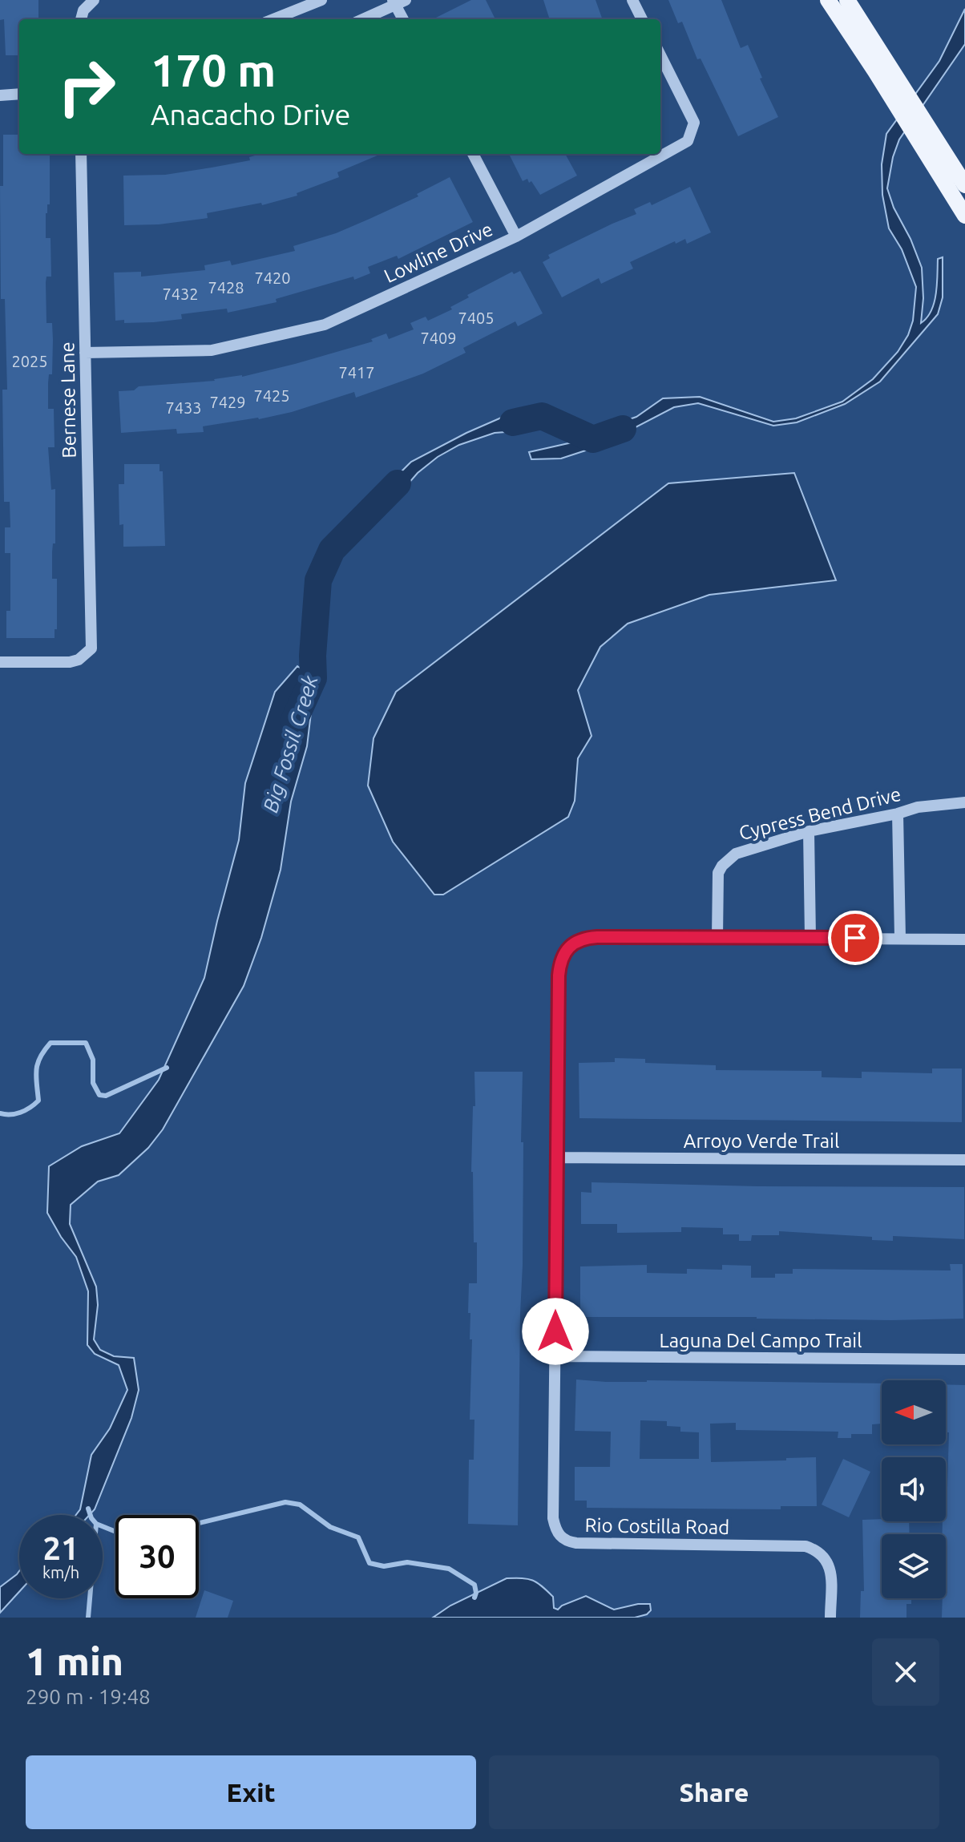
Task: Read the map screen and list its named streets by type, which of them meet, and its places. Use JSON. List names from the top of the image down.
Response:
{
  "streets": {
    "street": [
      "Lowline Drive",
      "Bernese Lane",
      "Cypress Bend Drive",
      "Arroyo Verde Trail",
      "Laguna Del Campo Trail",
      "Rio Costilla Road"
    ]
  },
  "crossings": [
    ["Lowline Drive", "Bernese Lane"],
    ["Cypress Bend Drive", "Rio Costilla Road"],
    ["Arroyo Verde Trail", "Rio Costilla Road"],
    ["Laguna Del Campo Trail", "Rio Costilla Road"]
  ],
  "water": ["Big Fossil Creek"],
  "house_numbers": [
    "7420",
    "7428",
    "7432",
    "7405",
    "7409",
    "2025",
    "7417",
    "7425",
    "7429",
    "7433"
  ],
  "north": "left",
  "page": {
    "turn": ["170 m", "Anacacho Drive"],
    "speed": "21 km/h",
    "limit": "30",
    "heading": ["1 min", "290 m · 19:48"],
    "buttons": ["Exit", "Share"]
  }
}
